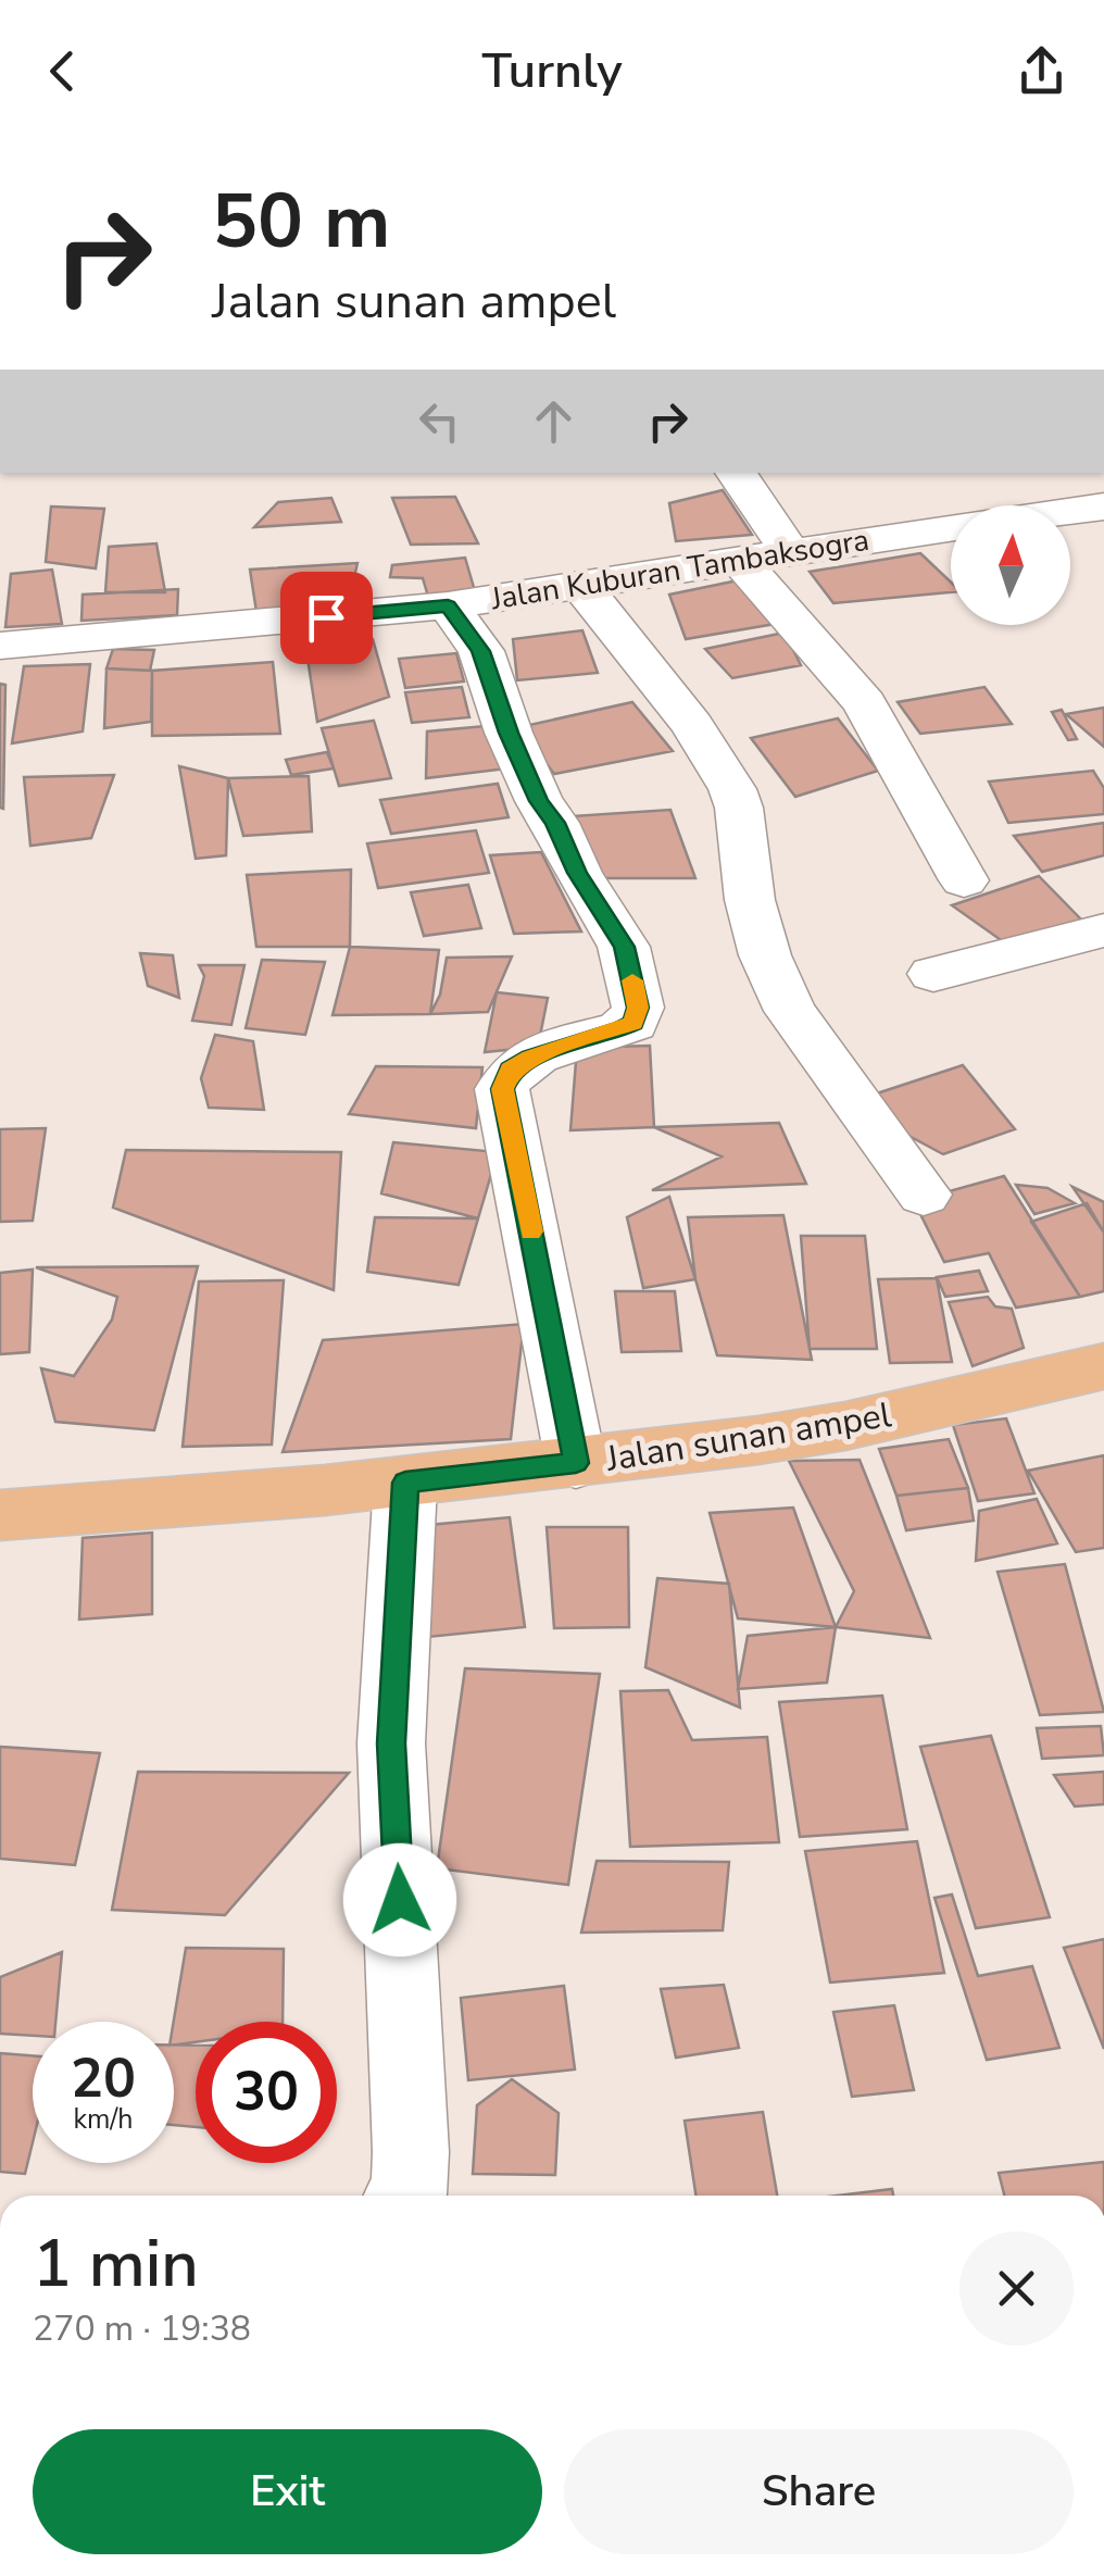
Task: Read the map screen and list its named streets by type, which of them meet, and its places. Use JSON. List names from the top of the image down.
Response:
{
  "streets": {
    "main road": ["Jalan sunan ampel"],
    "street": ["Jalan Kuburan Tambaksogra"]
  },
  "north": "top",
  "page": {
    "header": "Turnly",
    "turn": ["50 m", "Jalan sunan ampel"],
    "speed": "20 km/h",
    "limit": "30",
    "heading": ["1 min", "270 m · 19:38"],
    "buttons": ["Exit", "Share"]
  }
}
